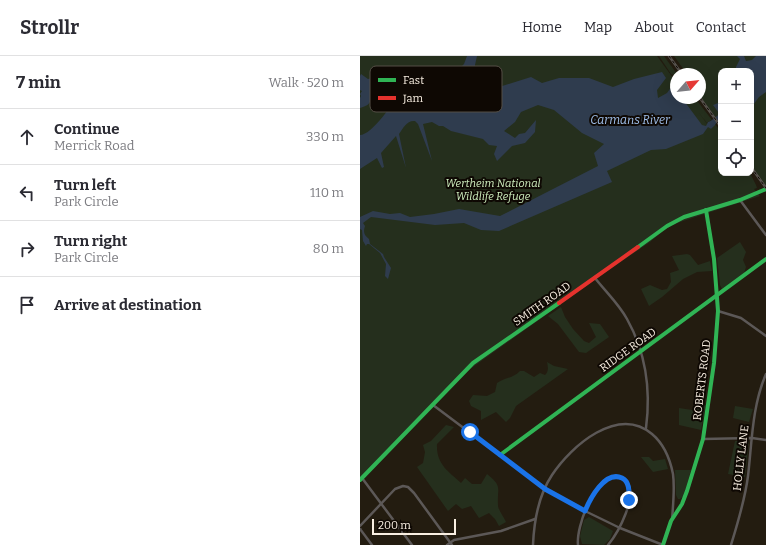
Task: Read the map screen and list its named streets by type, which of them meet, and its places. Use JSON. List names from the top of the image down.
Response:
{
  "streets": {
    "street": [
      "SMITH ROAD",
      "RIDGE ROAD",
      "ROBERTS ROAD",
      "HOLLY LANE"
    ]
  },
  "crossings": [
    ["SMITH ROAD", "ROBERTS ROAD"],
    ["RIDGE ROAD", "ROBERTS ROAD"]
  ],
  "water": ["Carmans River"],
  "parks": ["Wertheim National Wildlife Refuge"],
  "legend": ["Fast", "Jam"],
  "scale_bar": "200 m",
  "north": "top right",
  "page": {
    "header": "Strollr",
    "nav": [
      "Home",
      "Map",
      "About",
      "Contact"
    ],
    "heading": ["7 min", "Walk · 520 m"],
    "map_buttons": ["+", "−"],
    "list": [
      ["Continue", "Merrick Road", "330 m"],
      ["Turn left", "Park Circle", "110 m"],
      ["Turn right", "Park Circle", "80 m"],
      "Arrive at destination"
    ],
    "scale": "200 m"
  }
}
